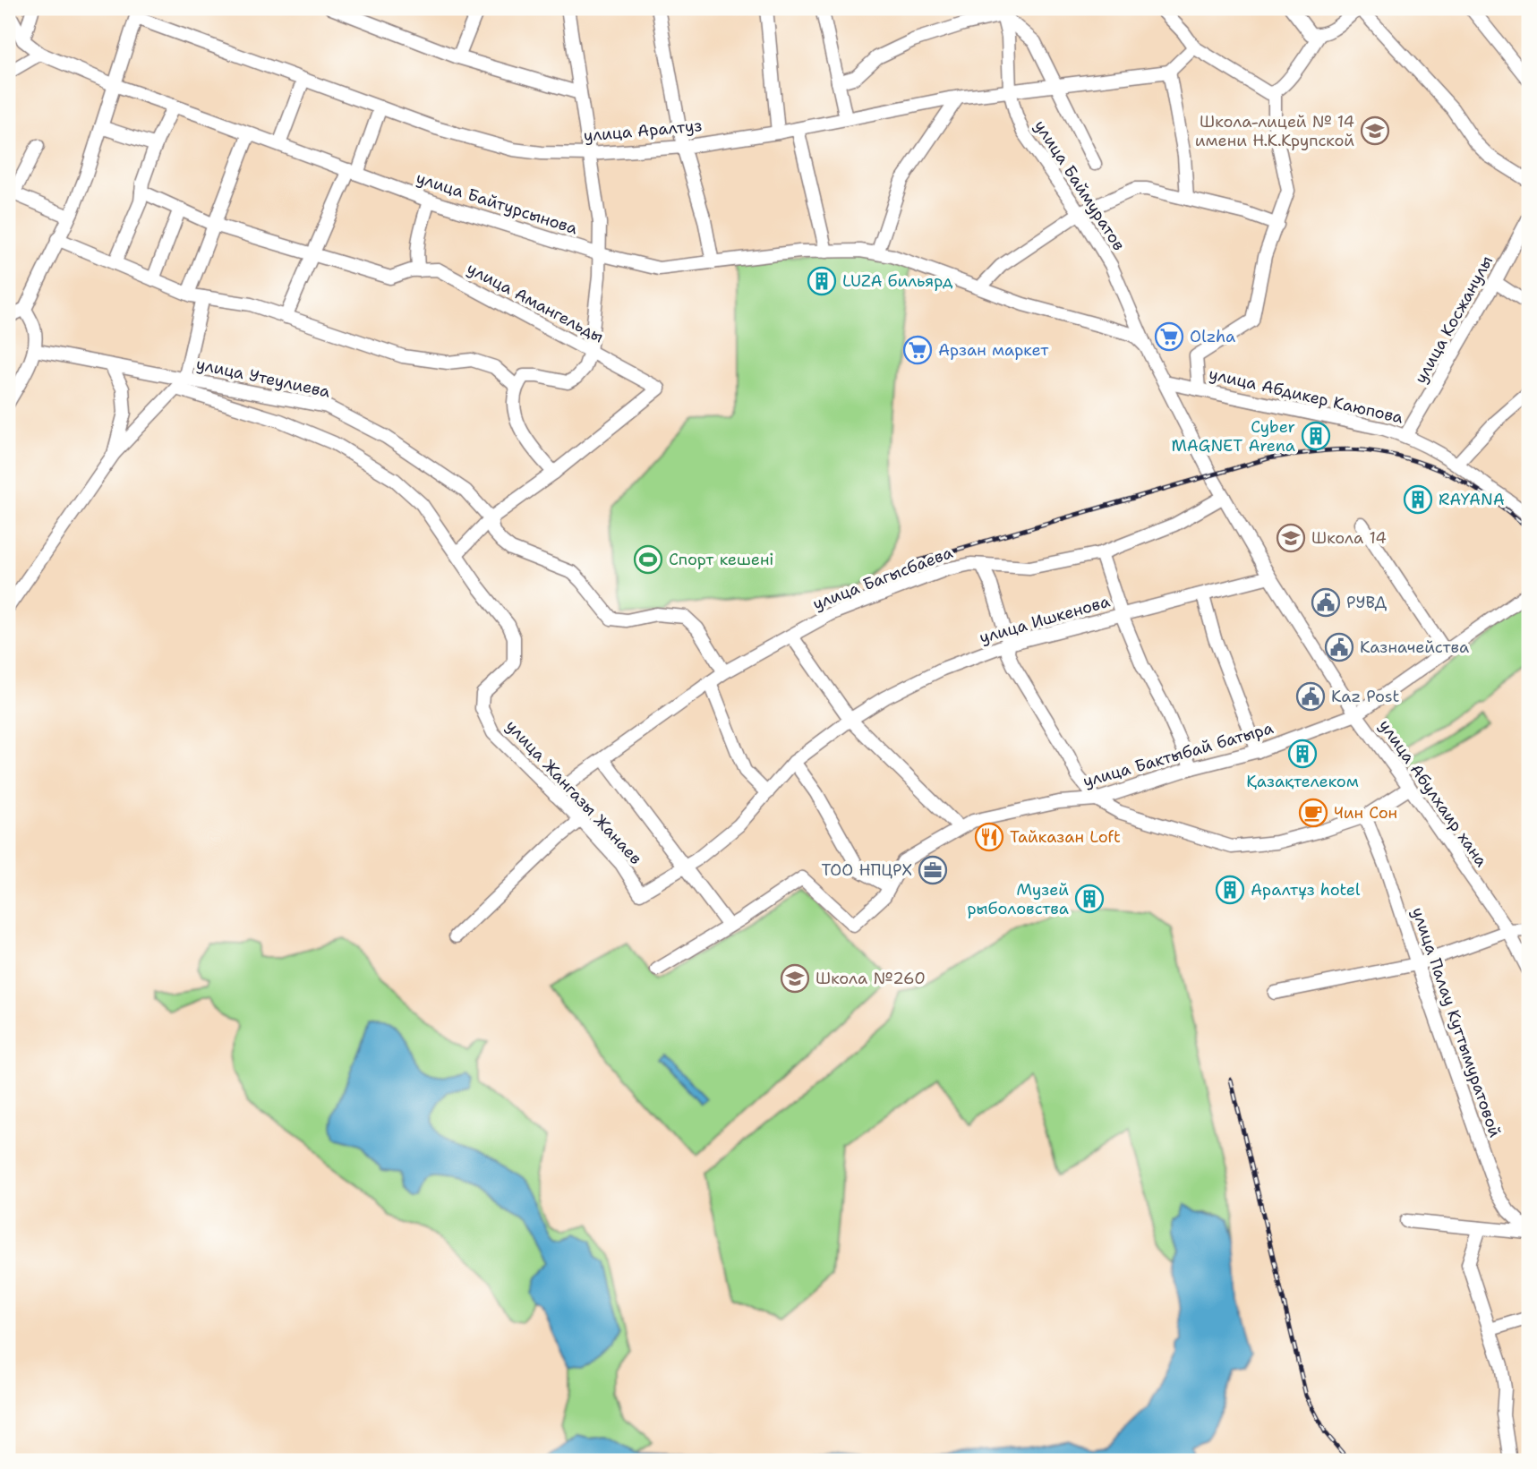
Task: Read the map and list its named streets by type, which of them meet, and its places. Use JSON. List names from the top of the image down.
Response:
{
  "streets": {
    "street": [
      "улица Аралтуз",
      "улица Баймуратов",
      "улица Байтурсынова",
      "улица Амангельды",
      "улица Косжанулы",
      "улица Утеулиева",
      "улица Абдикер Каюпова",
      "улица Багысбаева",
      "улица Ишкенова",
      "улица Бактыбай батыра",
      "улица Жангазы Жанаев",
      "улица Абулхаир хана",
      "улица Палау Куттымуратовой"
    ]
  },
  "crossings": [
    ["улица Аралтуз", "улица Баймуратов"],
    ["улица Баймуратов", "улица Байтурсынова"],
    ["улица Баймуратов", "улица Абдикер Каюпова"],
    ["улица Баймуратов", "улица Абулхаир хана"],
    ["улица Косжанулы", "улица Абдикер Каюпова"],
    ["улица Утеулиева", "улица Багысбаева"],
    ["улица Багысбаева", "улица Жангазы Жанаев"],
    ["улица Багысбаева", "улица Абулхаир хана"],
    ["улица Ишкенова", "улица Жангазы Жанаев"],
    ["улица Ишкенова", "улица Абулхаир хана"],
    ["улица Бактыбай батыра", "улица Абулхаир хана"]
  ],
  "places": {
    "school or university": ["Школа-лицей № 14 имени Н.К.Крупской", "Школа 14", "Школа №260"],
    "building": [
      "LUZA бильярд",
      "Cyber MAGNET Arena",
      "RAYANA",
      "Қазақтелеком",
      "Аралтұз hotel",
      "Музей рыболовства"
    ],
    "supermarket": ["Olzha", "Арзан маркет"],
    "sports": ["Спорт кешені"],
    "public building": ["РУВД", "Казначейства", "Kaz Post"],
    "cafe": ["Чин Сон"],
    "restaurant": ["Тайказан Loft"],
    "office": ["ТОО НПЦРХ"]
  }
}
